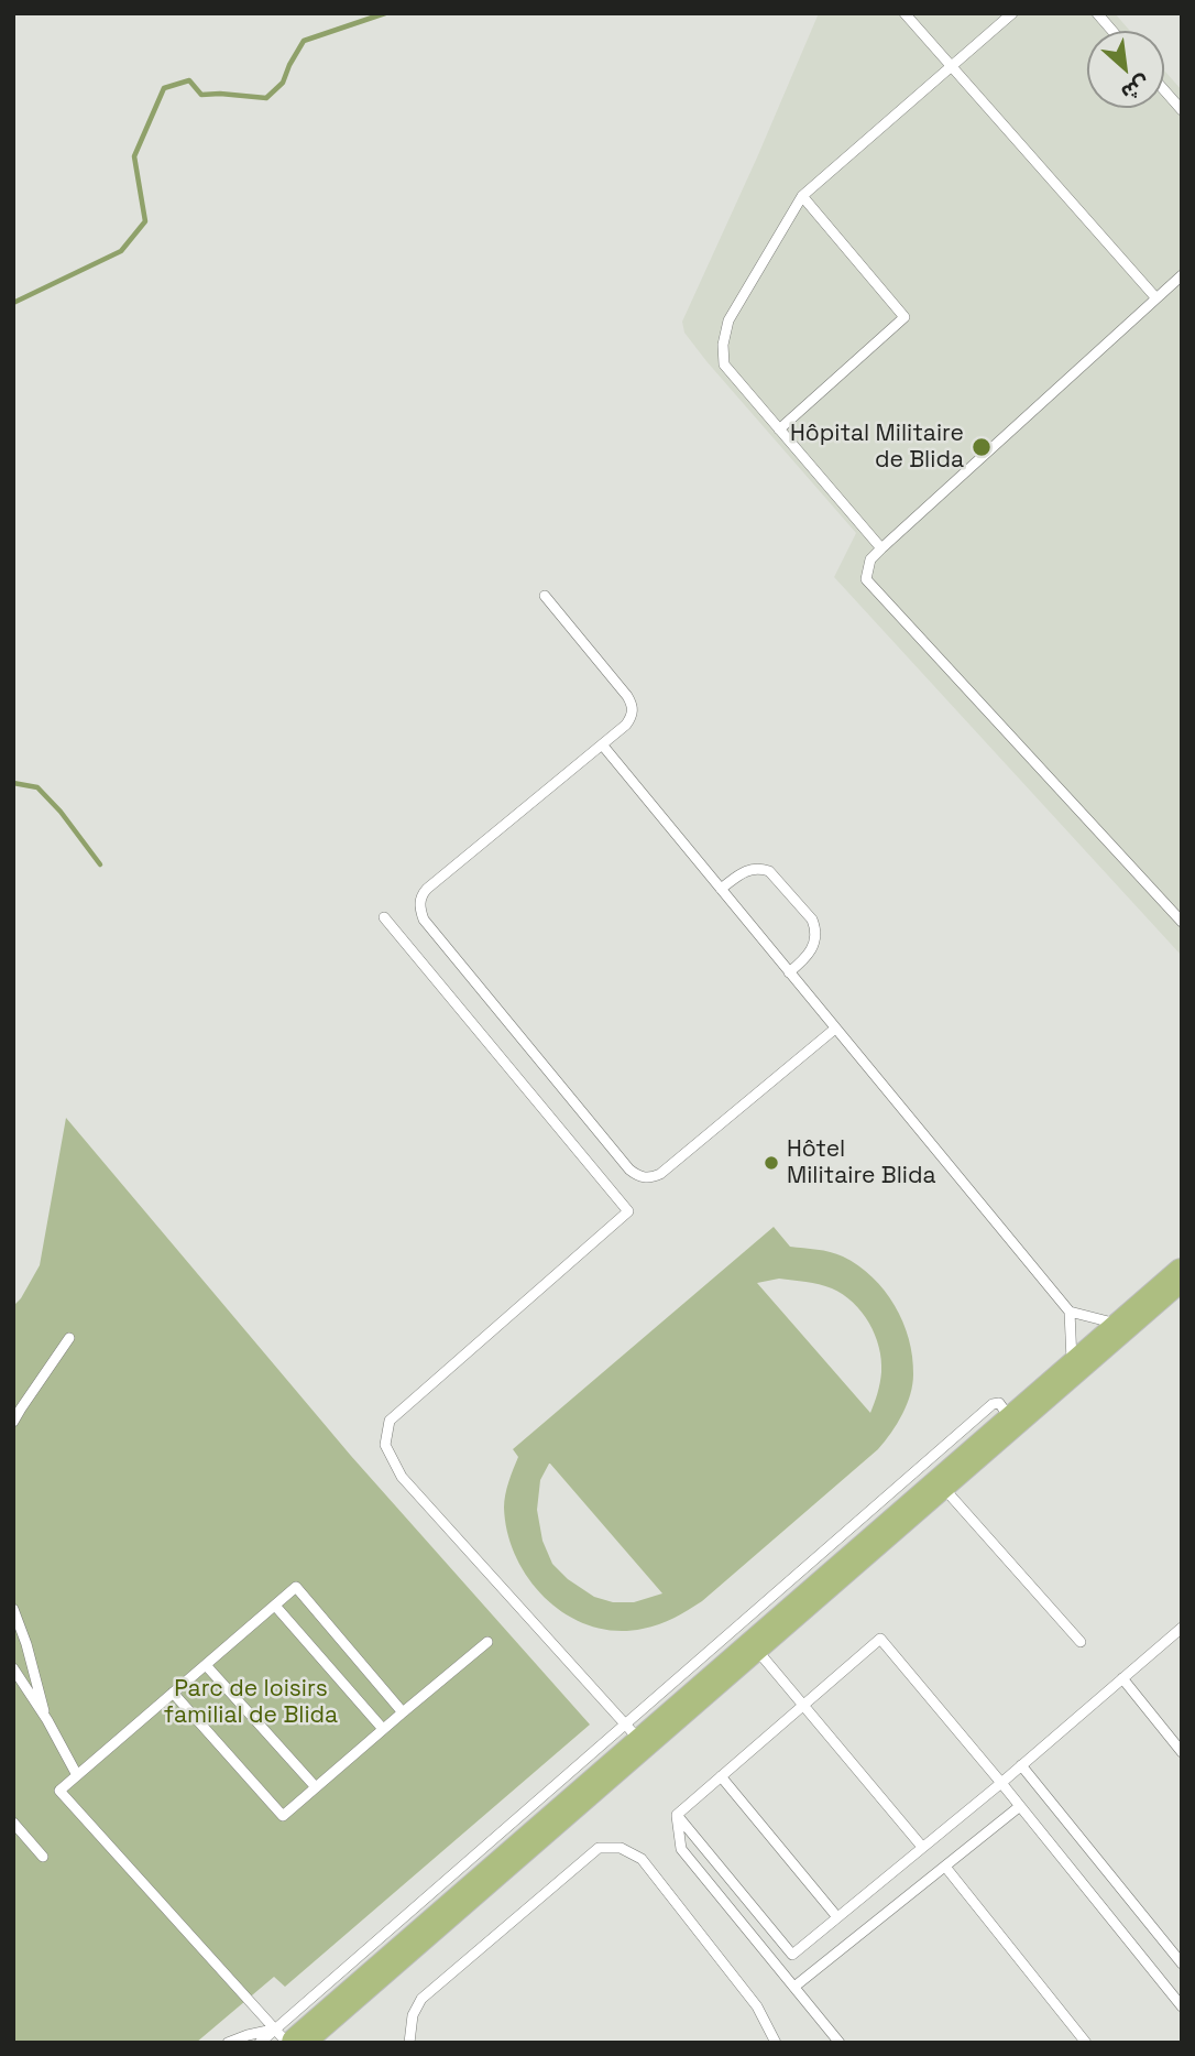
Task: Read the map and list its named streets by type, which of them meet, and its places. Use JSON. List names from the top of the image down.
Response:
{
  "parks": ["Parc de loisirs familial de Blida"],
  "places": ["Hôpital Militaire de Blida", "Hôtel Militaire Blida"],
  "north": "bottom right"
}
